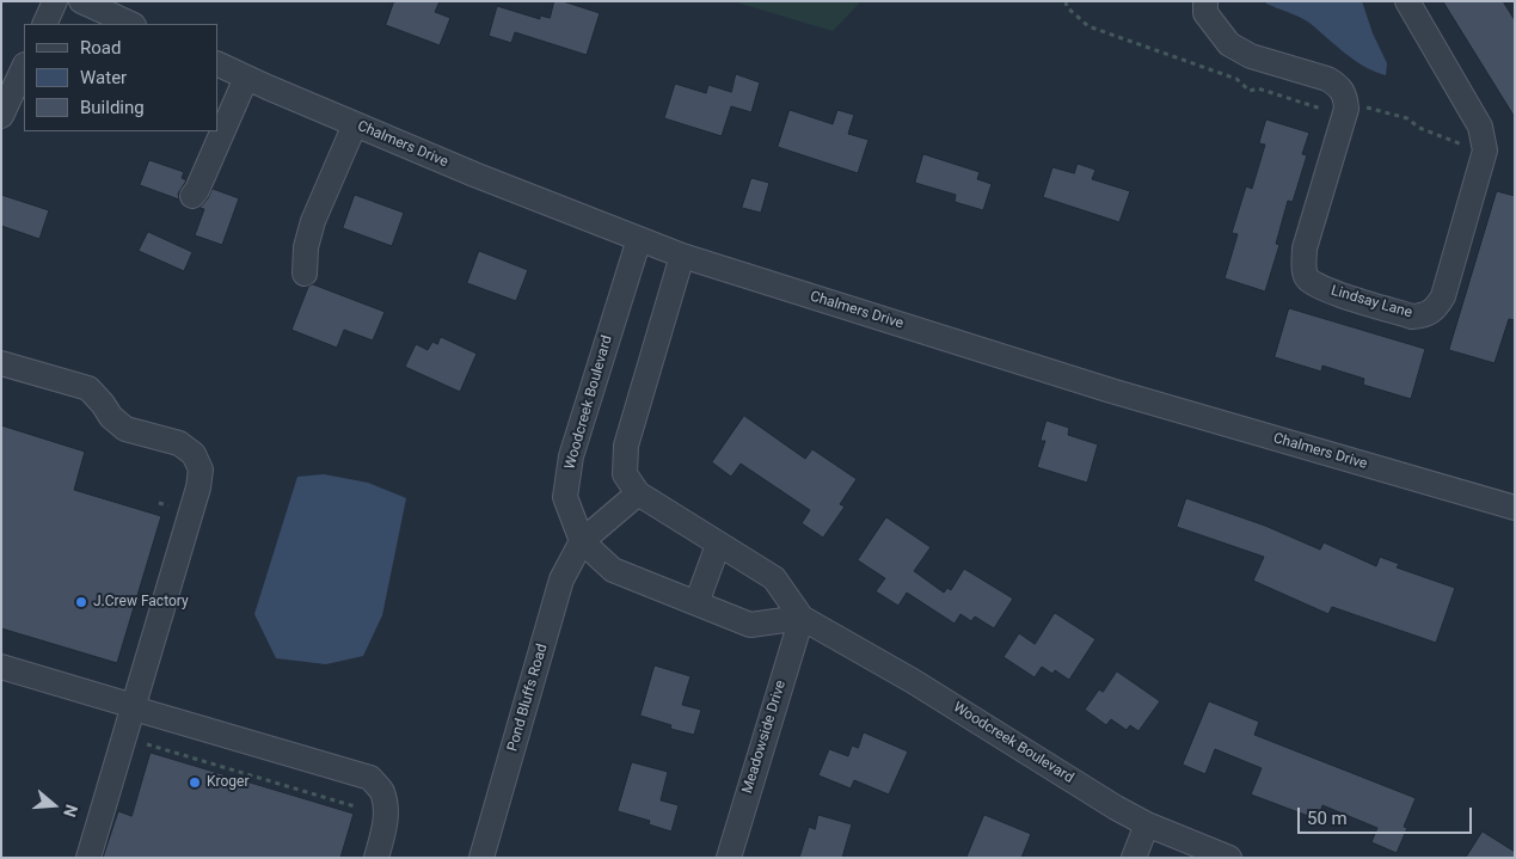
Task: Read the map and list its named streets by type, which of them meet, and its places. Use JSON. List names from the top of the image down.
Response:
{
  "streets": {
    "street": [
      "Chalmers Drive",
      "Lindsay Lane",
      "Woodcreek Boulevard",
      "Pond Bluffs Road",
      "Meadowside Drive"
    ]
  },
  "crossings": [
    ["Chalmers Drive", "Woodcreek Boulevard"],
    ["Woodcreek Boulevard", "Pond Bluffs Road"],
    ["Woodcreek Boulevard", "Meadowside Drive"]
  ],
  "places": ["J.Crew Factory", "Kroger"],
  "legend": ["Road", "Water", "Building"],
  "scale_bar": "50 m",
  "north": "right"
}
